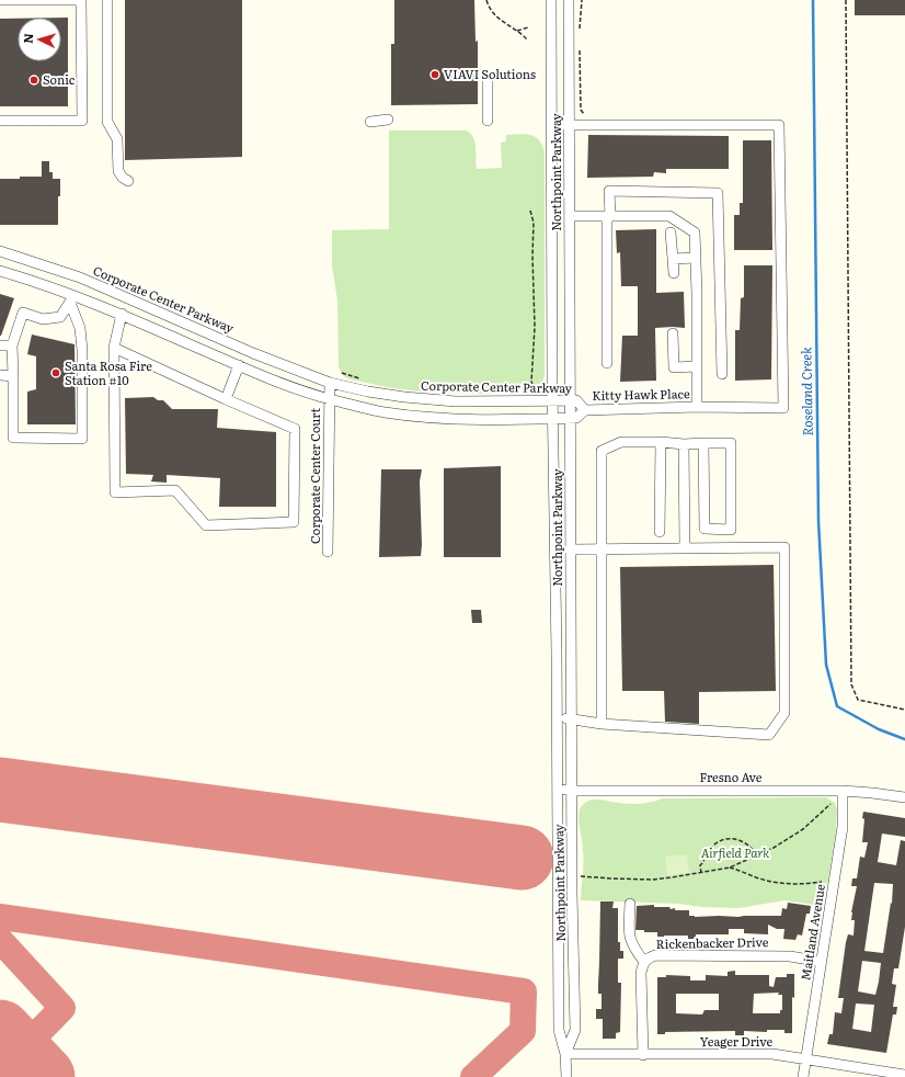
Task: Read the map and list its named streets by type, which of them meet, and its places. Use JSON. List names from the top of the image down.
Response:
{
  "streets": {
    "street": [
      "Northpoint Parkway",
      "Corporate Center Parkway",
      "Kitty Hawk Place",
      "Corporate Center Court",
      "Fresno Ave",
      "Maitland Avenue",
      "Rickenbacker Drive",
      "Yeager Drive"
    ]
  },
  "crossings": [
    ["Northpoint Parkway", "Corporate Center Parkway"],
    ["Northpoint Parkway", "Kitty Hawk Place"],
    ["Northpoint Parkway", "Fresno Ave"],
    ["Northpoint Parkway", "Yeager Drive"],
    ["Corporate Center Parkway", "Kitty Hawk Place"],
    ["Corporate Center Parkway", "Corporate Center Court"],
    ["Fresno Ave", "Maitland Avenue"],
    ["Maitland Avenue", "Rickenbacker Drive"],
    ["Maitland Avenue", "Yeager Drive"],
    ["Rickenbacker Drive", "Yeager Drive"]
  ],
  "water": ["Roseland Creek"],
  "parks": ["Airfield Park"],
  "places": ["VIAVI Solutions", "Sonic", "Santa Rosa Fire Station #10"],
  "north": "left"
}
